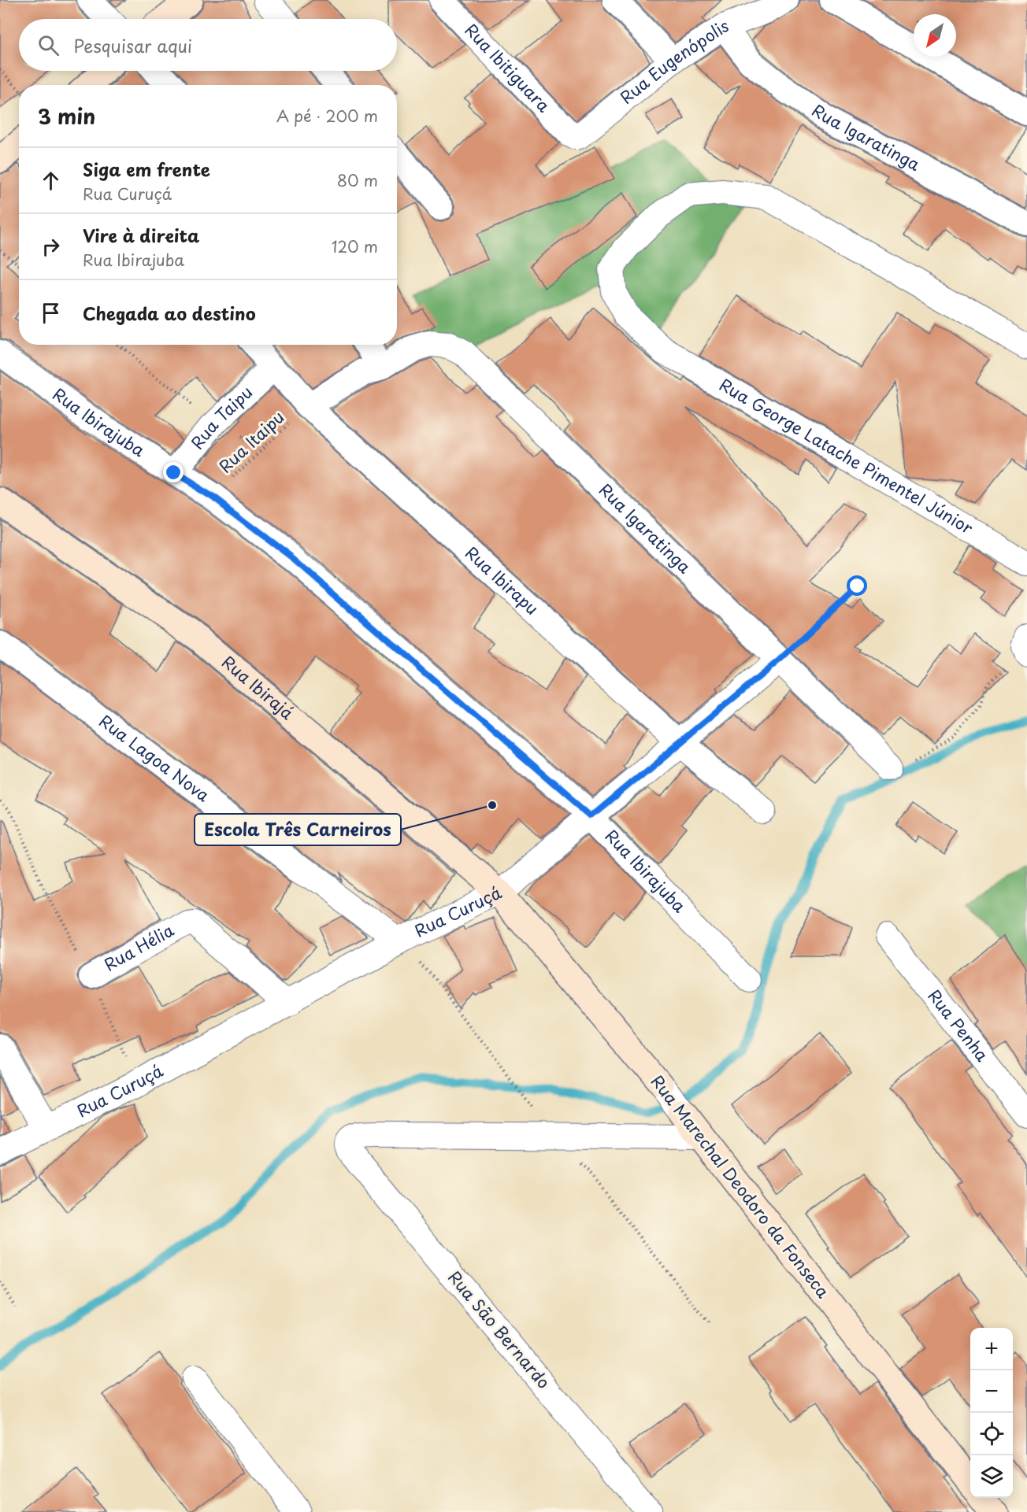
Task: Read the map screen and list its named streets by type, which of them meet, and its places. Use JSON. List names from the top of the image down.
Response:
{
  "streets": {
    "street": [
      "Rua Eugenópolis",
      "Rua Ibitiguara",
      "Rua Igaratinga",
      "Rua Taipu",
      "Rua Ibirajuba",
      "Rua George Latache Pimentel Júnior",
      "Rua Ibirapu",
      "Rua Ibirajá",
      "Rua Lagoa Nova",
      "Rua Curuçá",
      "Rua Hélia",
      "Rua Penha",
      "Rua Marechal Deodoro da Fonseca",
      "Rua São Bernardo"
    ],
    "path": ["Rua Itaipu"]
  },
  "crossings": [
    ["Rua Eugenópolis", "Rua Ibitiguara"],
    ["Rua Eugenópolis", "Rua Igaratinga"],
    ["Rua Igaratinga", "Rua Itaipu"],
    ["Rua Igaratinga", "Rua Ibirapu"],
    ["Rua Igaratinga", "Rua Curuçá"],
    ["Rua Taipu", "Rua Ibirajuba"],
    ["Rua Taipu", "Rua Ibirapu"],
    ["Rua Ibirajuba", "Rua Itaipu"],
    ["Rua Ibirajuba", "Rua Curuçá"],
    ["Rua Itaipu", "Rua Ibirapu"],
    ["Rua Ibirapu", "Rua Curuçá"],
    ["Rua Ibirajá", "Rua Curuçá"],
    ["Rua Ibirajá", "Rua Marechal Deodoro da Fonseca"],
    ["Rua Lagoa Nova", "Rua Curuçá"],
    ["Rua Curuçá", "Rua Hélia"],
    ["Rua Curuçá", "Rua Marechal Deodoro da Fonseca"],
    ["Rua Marechal Deodoro da Fonseca", "Rua São Bernardo"]
  ],
  "places": ["Escola Três Carneiros"],
  "north": "bottom left",
  "page": {
    "search": "Pesquisar aqui",
    "heading": ["3 min", "A pé · 200 m"],
    "list": [
      ["Siga em frente", "Rua Curuçá", "80 m"],
      ["Vire à direita", "Rua Ibirajuba", "120 m"],
      "Chegada ao destino"
    ],
    "map_buttons": ["+", "−"]
  }
}
